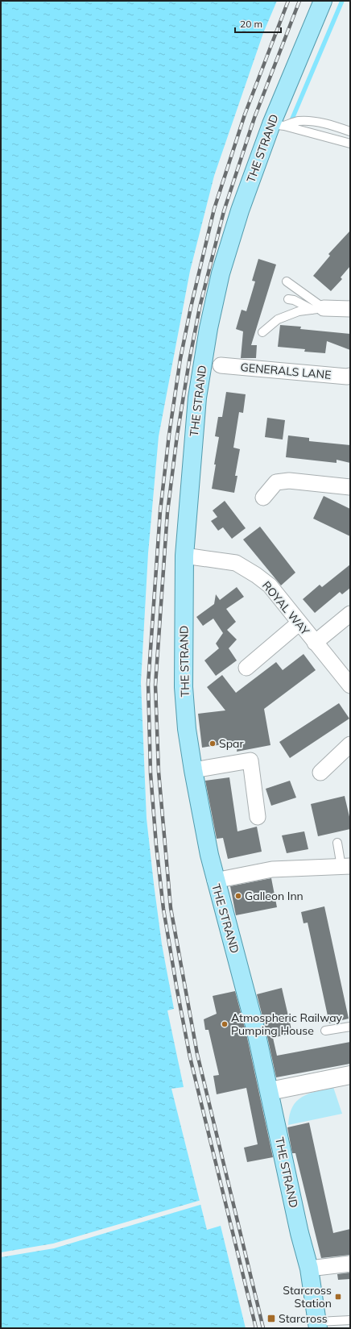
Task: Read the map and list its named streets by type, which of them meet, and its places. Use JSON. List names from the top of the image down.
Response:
{
  "streets": {
    "main road": ["THE STRAND"],
    "street": ["GENERALS LANE", "ROYAL WAY"]
  },
  "crossings": [
    ["THE STRAND", "ROYAL WAY"]
  ],
  "places": {
    "other": ["Spar", "Galleon Inn", "Atmospheric Railway Pumping House"],
    "transit": ["Starcross Station", "Starcross"]
  },
  "scale_bar": "20 m"
}
